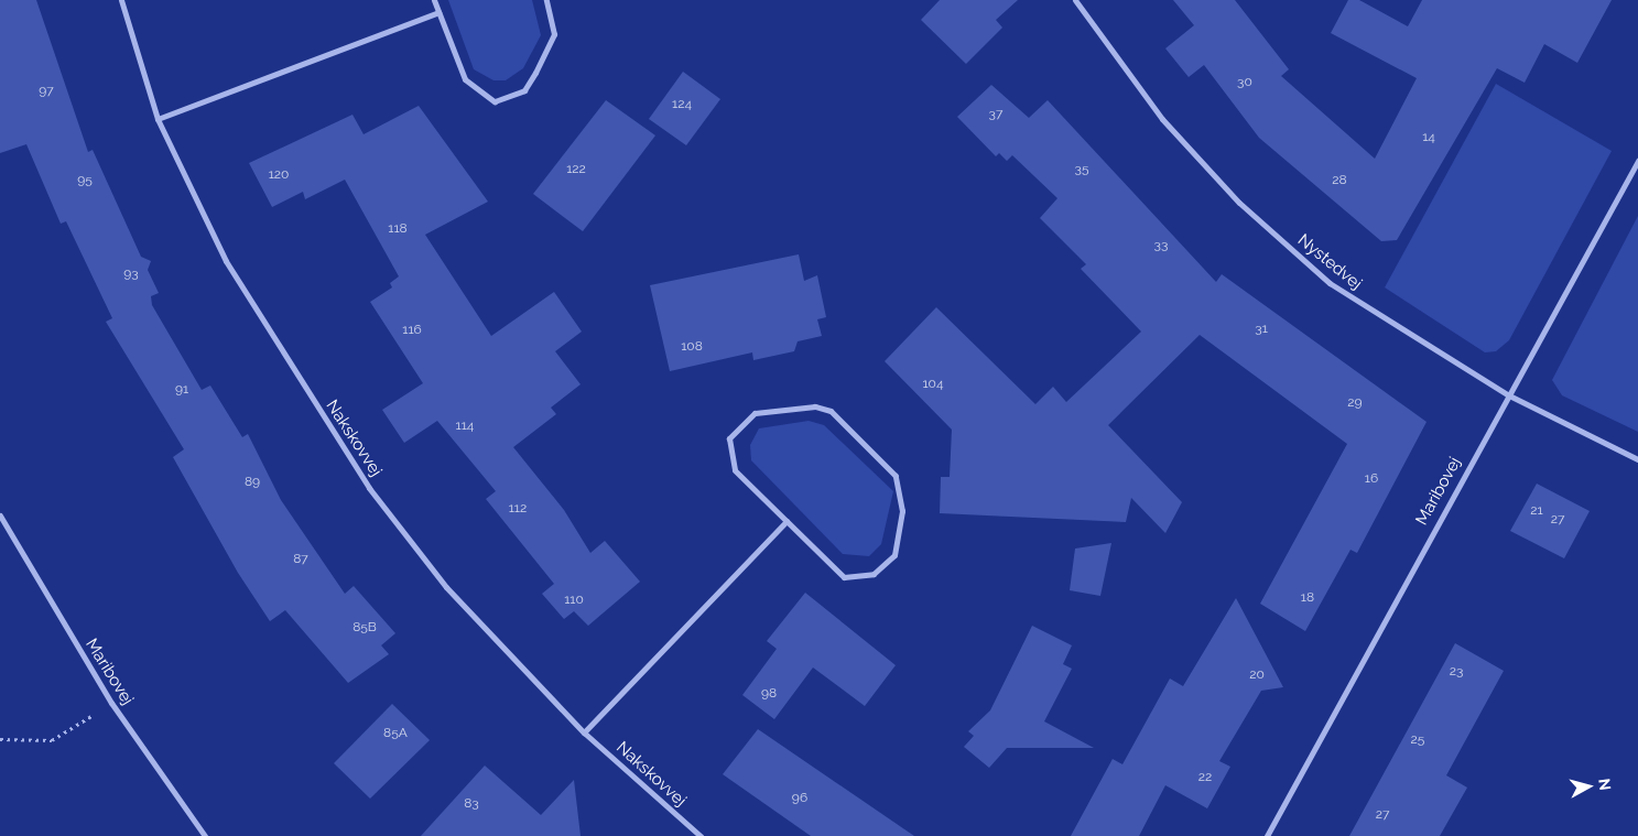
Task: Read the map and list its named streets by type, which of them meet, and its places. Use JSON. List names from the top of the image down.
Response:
{
  "streets": {
    "street": ["Nystedvej", "Nakskovvej", "Maribovej"]
  },
  "crossings": [
    ["Nystedvej", "Maribovej"]
  ],
  "house_numbers": [
    "30",
    "97",
    "124",
    "37",
    "14",
    "122",
    "35",
    "120",
    "95",
    "28",
    "118",
    "33",
    "93",
    "31",
    "116",
    "108",
    "104",
    "91",
    "29",
    "114",
    "16",
    "89",
    "112",
    "21",
    "27",
    "87",
    "18",
    "110",
    "85B",
    "23",
    "20",
    "98",
    "85A",
    "25",
    "22",
    "96",
    "83",
    "27"
  ],
  "north": "right"
}
